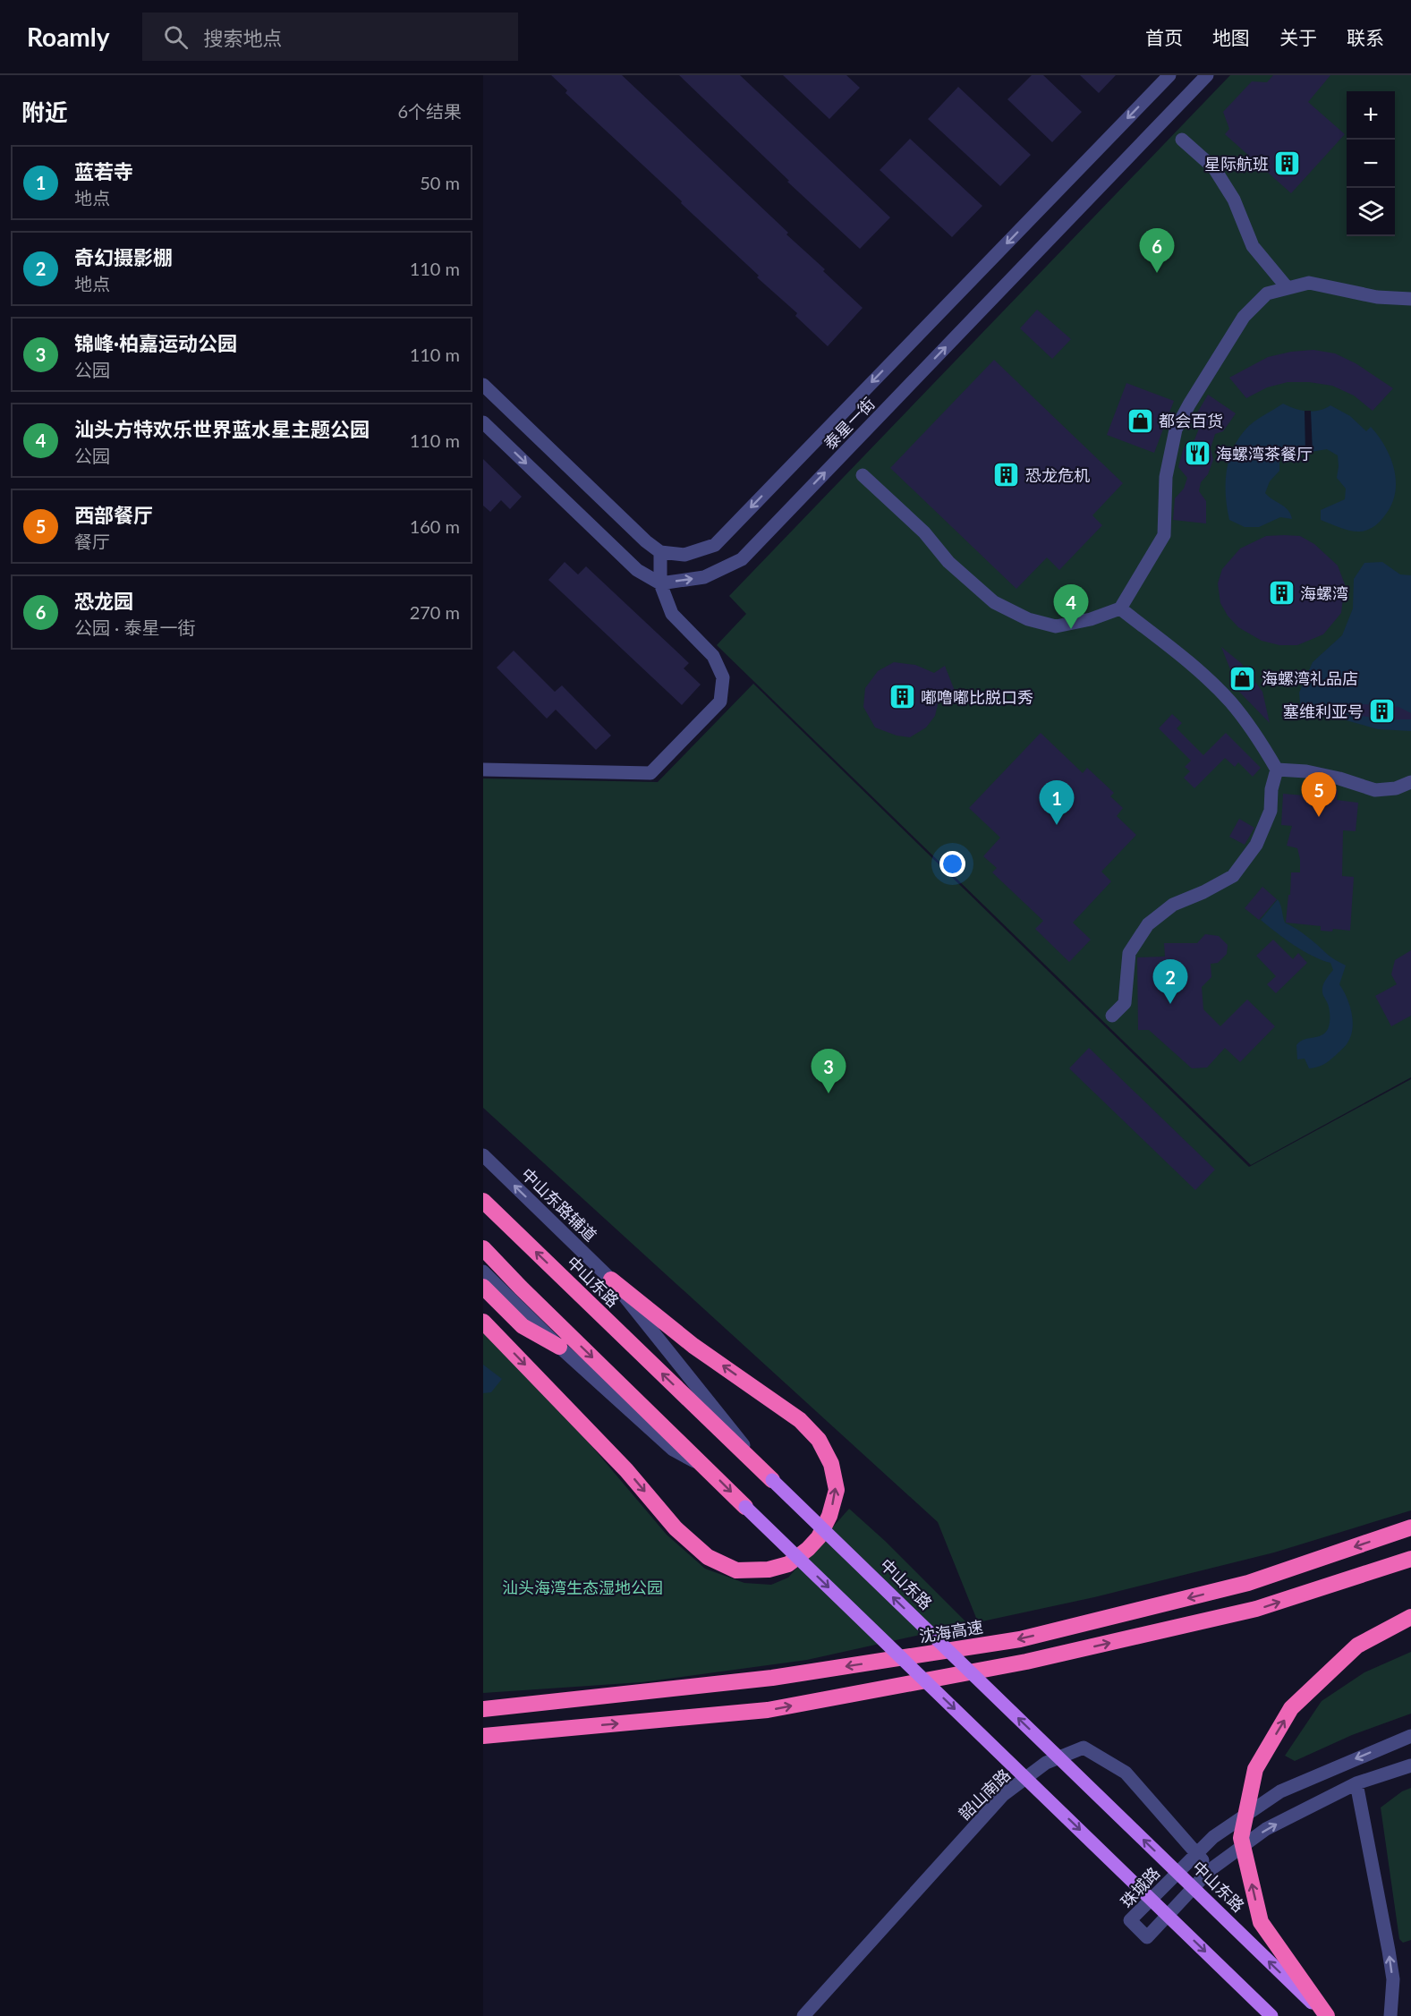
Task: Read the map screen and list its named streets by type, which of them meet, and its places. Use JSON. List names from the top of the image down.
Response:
{
  "streets": {
    "highway": ["中山东路", "沈海高速"],
    "street": [
      "泰星一街",
      "中山东路辅道",
      "韶山南路",
      "珠城路"
    ]
  },
  "crossings": [
    ["中山东路辅道", "中山东路"],
    ["韶山南路", "珠城路"]
  ],
  "parks": ["汕头海湾生态湿地公园"],
  "places": {
    "building": [
      "星际航班",
      "恐龙危机",
      "海螺湾",
      "嘟噜嘟比脱口秀",
      "塞维利亚号"
    ],
    "shop": ["都会百货", "海螺湾礼品店"],
    "restaurant": ["海螺湾茶餐厅"]
  },
  "page": {
    "header": "Roamly",
    "search": "搜索地点",
    "nav": [
      "首页",
      "地图",
      "关于",
      "联系"
    ],
    "heading": ["附近", "6个结果"],
    "map_buttons": ["+", "−"],
    "list": [
      {
        "mark": "1",
        "name": "蓝若寺",
        "note": "地点",
        "value": "50 m"
      },
      {
        "mark": "2",
        "name": "奇幻摄影棚",
        "note": "地点",
        "value": "110 m"
      },
      {
        "mark": "3",
        "name": "锦峰·柏嘉运动公园",
        "note": "公园",
        "value": "110 m"
      },
      {
        "mark": "4",
        "name": "汕头方特欢乐世界蓝水星主题公园",
        "note": "公园",
        "value": "110 m"
      },
      {
        "mark": "5",
        "name": "西部餐厅",
        "note": "餐厅",
        "value": "160 m"
      },
      {
        "mark": "6",
        "name": "恐龙园",
        "note": "公园 · 泰星一街",
        "value": "270 m"
      }
    ],
    "pins": [
      "6",
      "4",
      "5",
      "1",
      "2",
      "3"
    ]
  }
}
